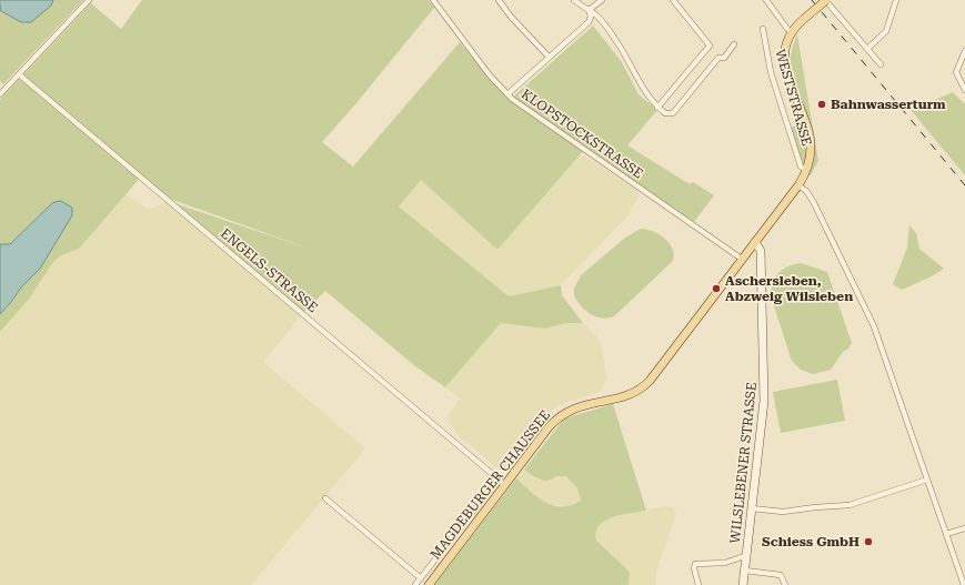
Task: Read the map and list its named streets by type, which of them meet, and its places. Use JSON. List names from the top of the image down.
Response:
{
  "streets": {
    "main road": ["MAGDEBURGER CHAUSSEE"],
    "street": [
      "WESTSTRASSE",
      "KLOPSTOCKSTRASSE",
      "ENGELS-STRASSE",
      "WILSLEBENER STRASSE"
    ]
  },
  "crossings": [
    ["WESTSTRASSE", "MAGDEBURGER CHAUSSEE"],
    ["KLOPSTOCKSTRASSE", "MAGDEBURGER CHAUSSEE"],
    ["ENGELS-STRASSE", "MAGDEBURGER CHAUSSEE"],
    ["WILSLEBENER STRASSE", "MAGDEBURGER CHAUSSEE"]
  ],
  "places": ["Bahnwasserturm", "Aschersleben, Abzweig Wilsleben", "Schiess GmbH"]
}
